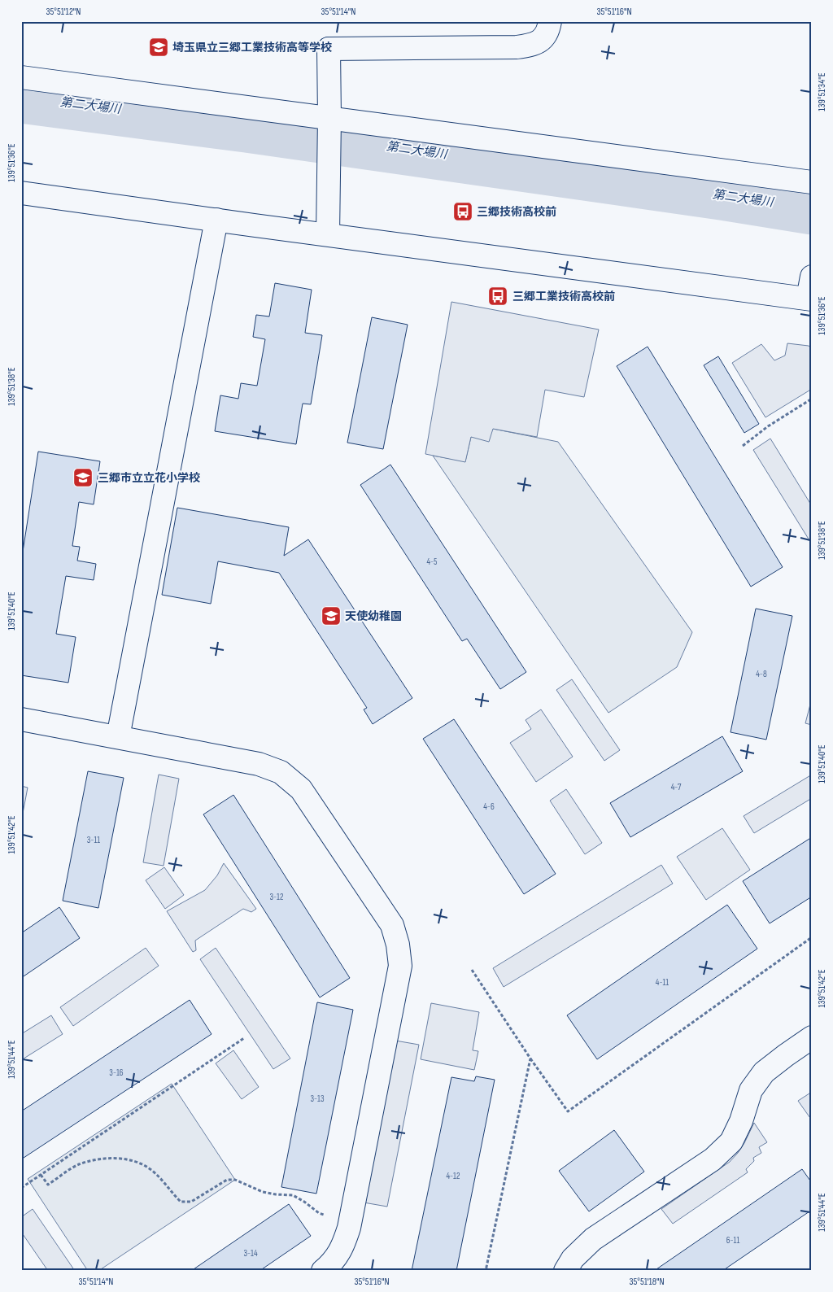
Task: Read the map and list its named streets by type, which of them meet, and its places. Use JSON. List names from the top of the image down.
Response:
{
  "water": ["第二大場川"],
  "places": {
    "school or university": ["埼玉県立三郷工業技術高等学校", "三郷市立立花小学校", "天使幼稚園"],
    "bus stop": ["三郷技術高校前", "三郷工業技術高校前"]
  },
  "house_numbers": [
    "4-5",
    "4-8",
    "4-7",
    "4-6",
    "3-11",
    "3-12",
    "4-11",
    "3-16",
    "3-13",
    "4-12",
    "6-11",
    "3-14"
  ],
  "coordinates": [
    "35°51'12\"N",
    "35°51'14\"N",
    "35°51'16\"N",
    "139°51'34\"E",
    "139°51'36\"E",
    "139°51'38\"E",
    "139°51'40\"E",
    "139°51'42\"E",
    "139°51'44\"E",
    "35°51'18\"N"
  ]
}
